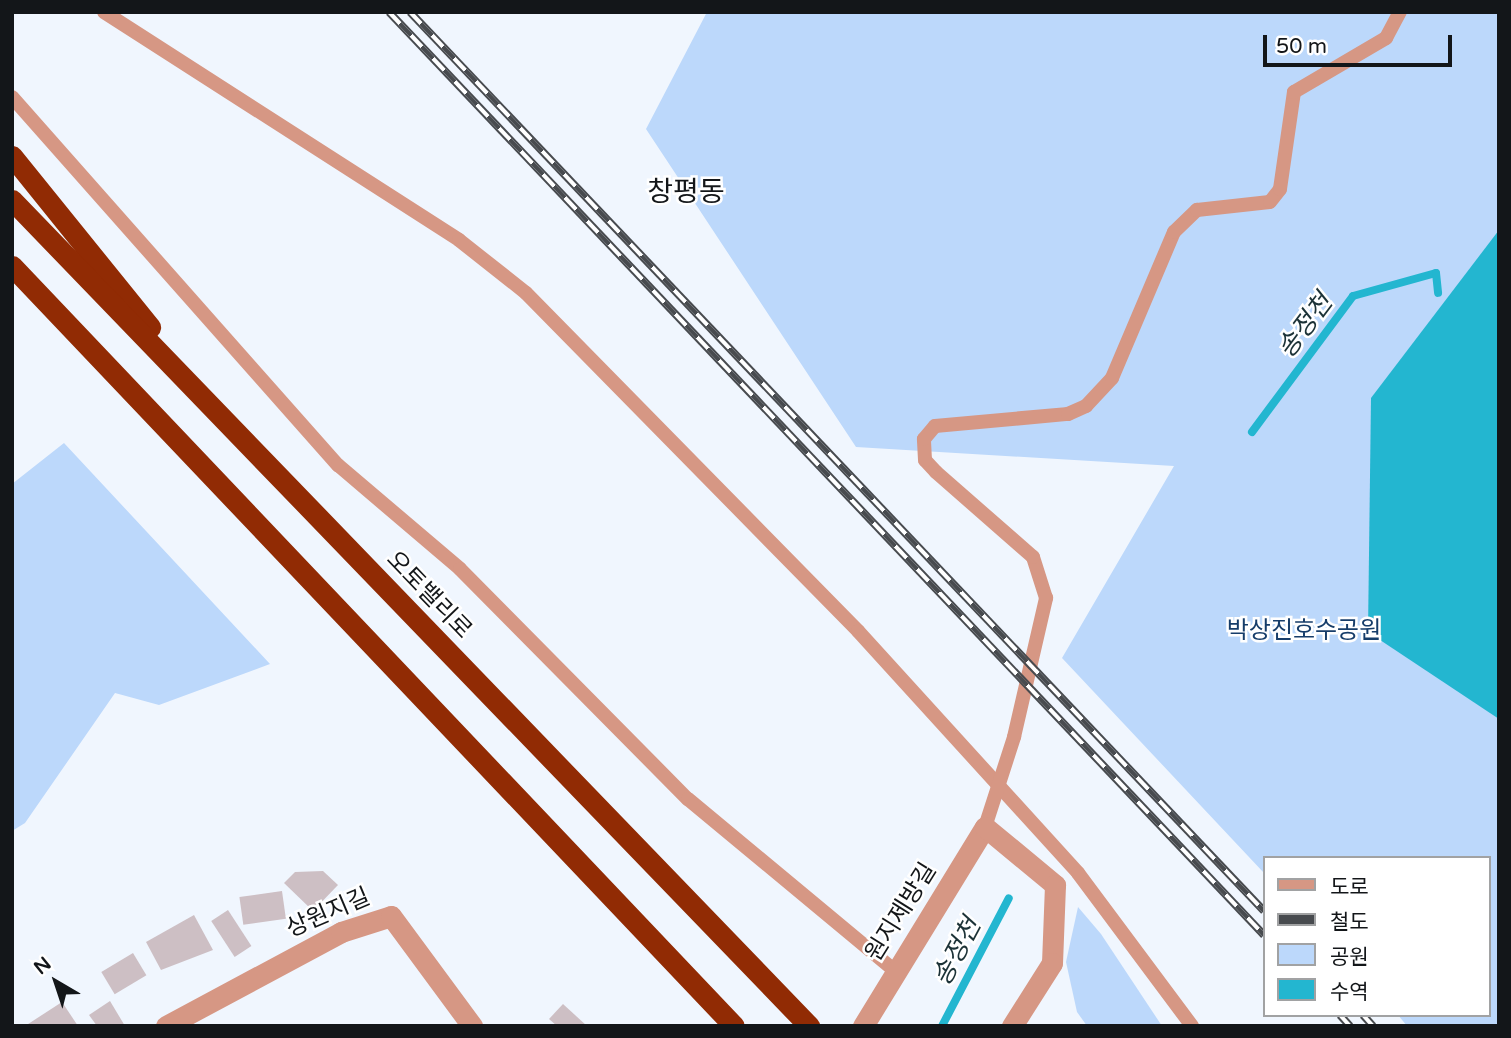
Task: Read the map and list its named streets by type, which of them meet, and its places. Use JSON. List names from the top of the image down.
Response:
{
  "streets": {
    "highway": ["오토밸리로"],
    "street": ["원지제방길", "상원지길"]
  },
  "districts": ["창평동"],
  "water": ["송정천"],
  "parks": ["박상진호수공원"],
  "legend": [
    "도로",
    "철도",
    "공원",
    "수역"
  ],
  "scale_bar": "50 m",
  "north": "top left"
}
